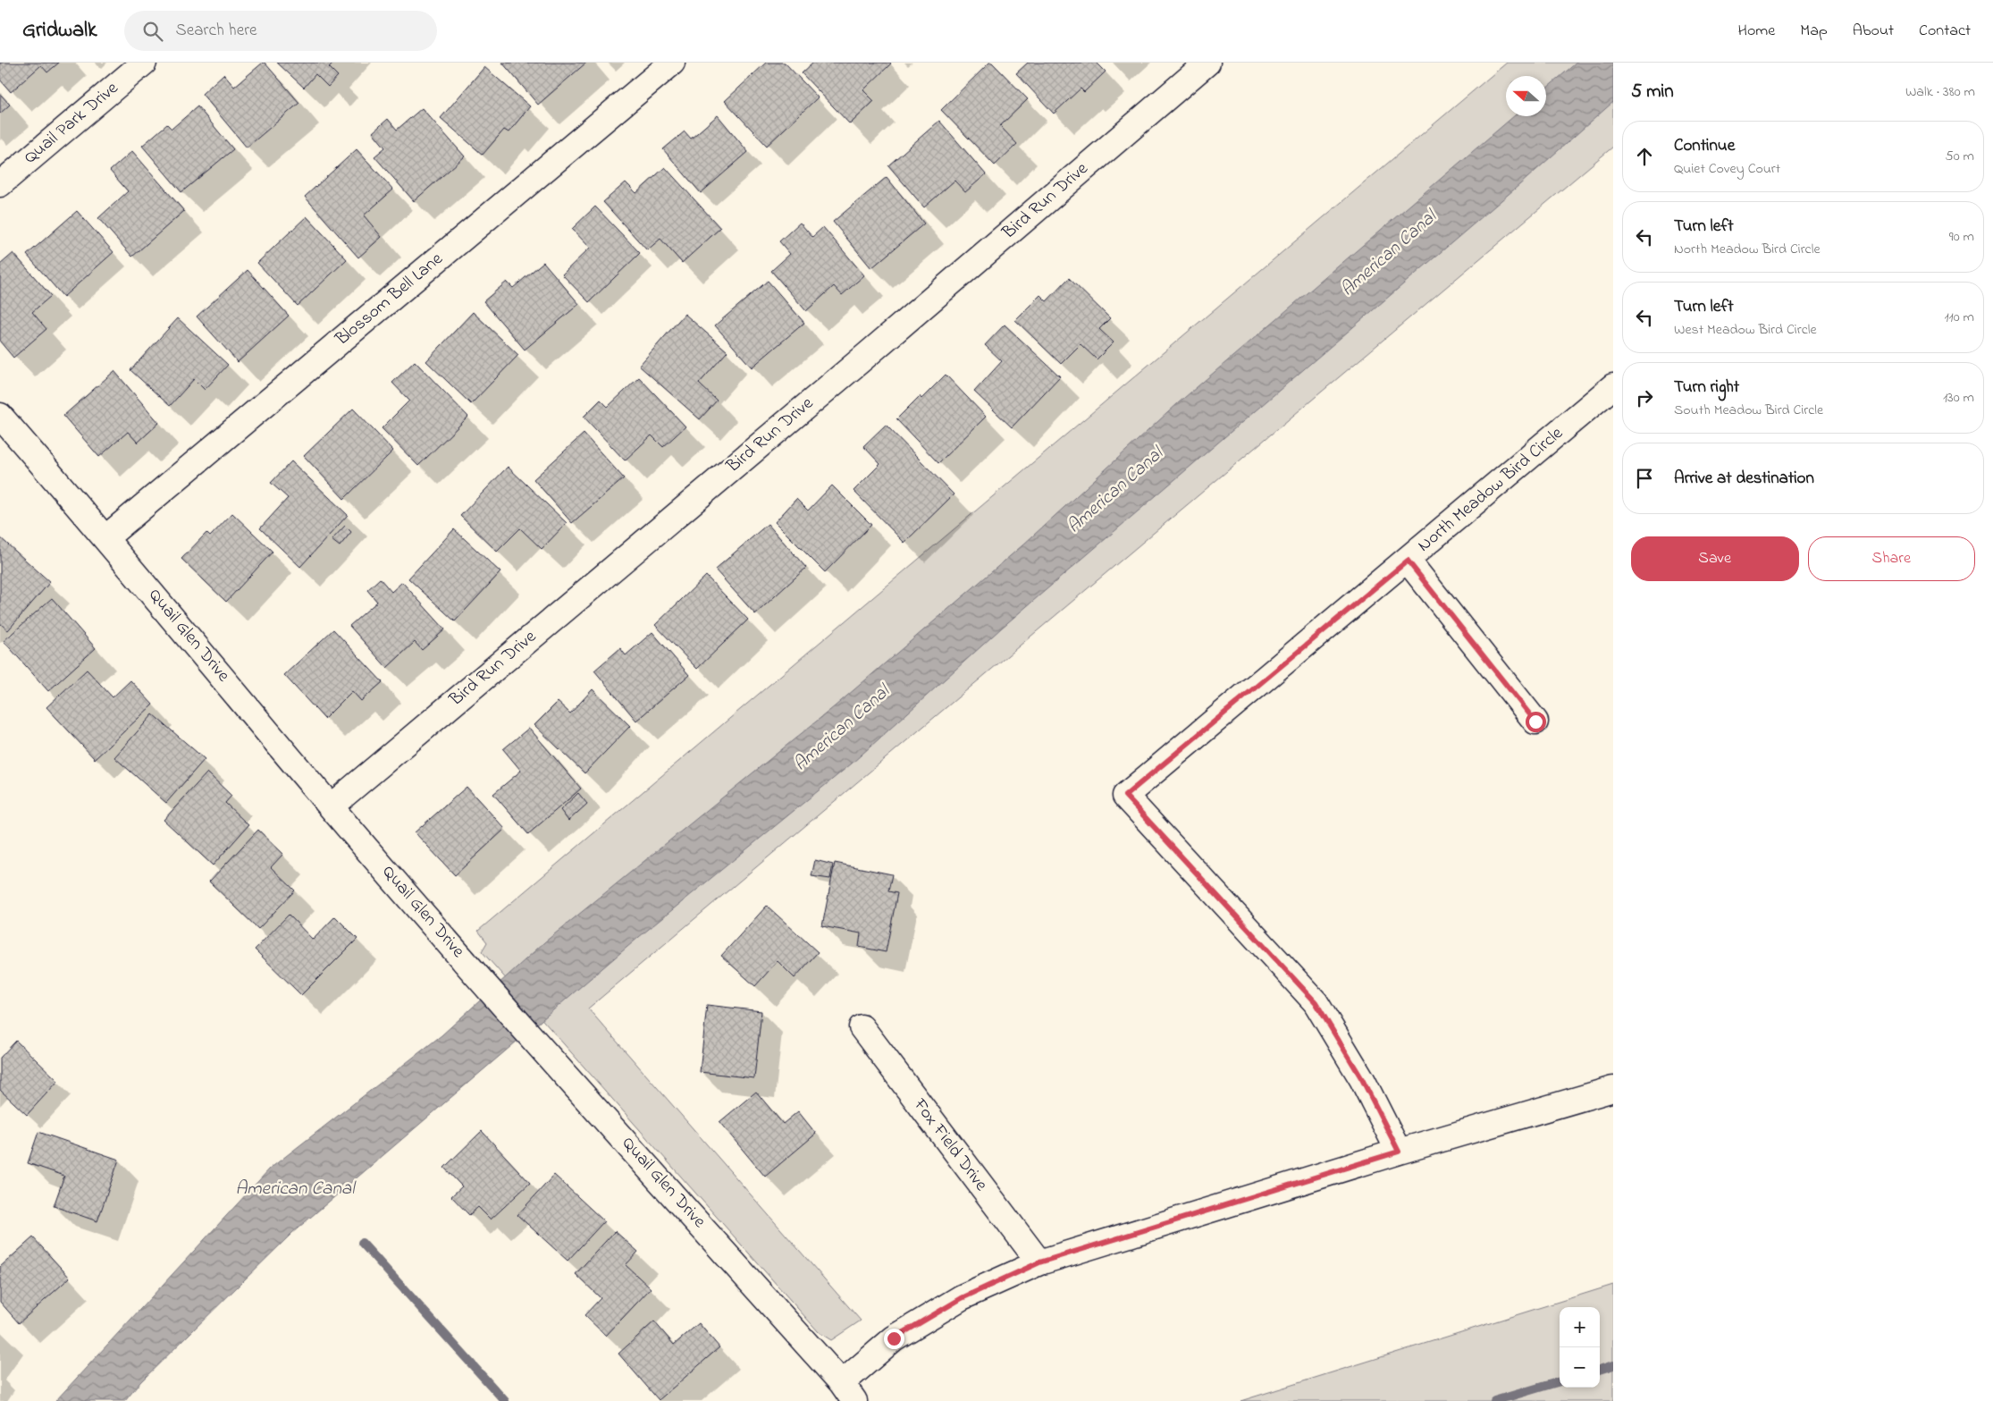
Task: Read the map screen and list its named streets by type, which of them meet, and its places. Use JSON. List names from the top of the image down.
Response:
{
  "streets": {
    "street": [
      "Quail Park Drive",
      "Bird Run Drive",
      "Blossom Bell Lane",
      "North Meadow Bird Circle",
      "Quail Glen Drive",
      "Fox Field Drive"
    ]
  },
  "crossings": [
    ["Bird Run Drive", "Quail Glen Drive"],
    ["Blossom Bell Lane", "Quail Glen Drive"]
  ],
  "water": ["American Canal"],
  "north": "left",
  "page": {
    "header": "Gridwalk",
    "search": "Search here",
    "nav": [
      "Home",
      "Map",
      "About",
      "Contact"
    ],
    "heading": ["5 min", "Walk · 380 m"],
    "list": [
      ["Continue", "Quiet Covey Court", "50 m"],
      ["Turn left", "North Meadow Bird Circle", "90 m"],
      ["Turn left", "West Meadow Bird Circle", "110 m"],
      ["Turn right", "South Meadow Bird Circle", "130 m"],
      "Arrive at destination"
    ],
    "buttons": ["Save", "Share"],
    "map_buttons": ["+", "−"]
  }
}
